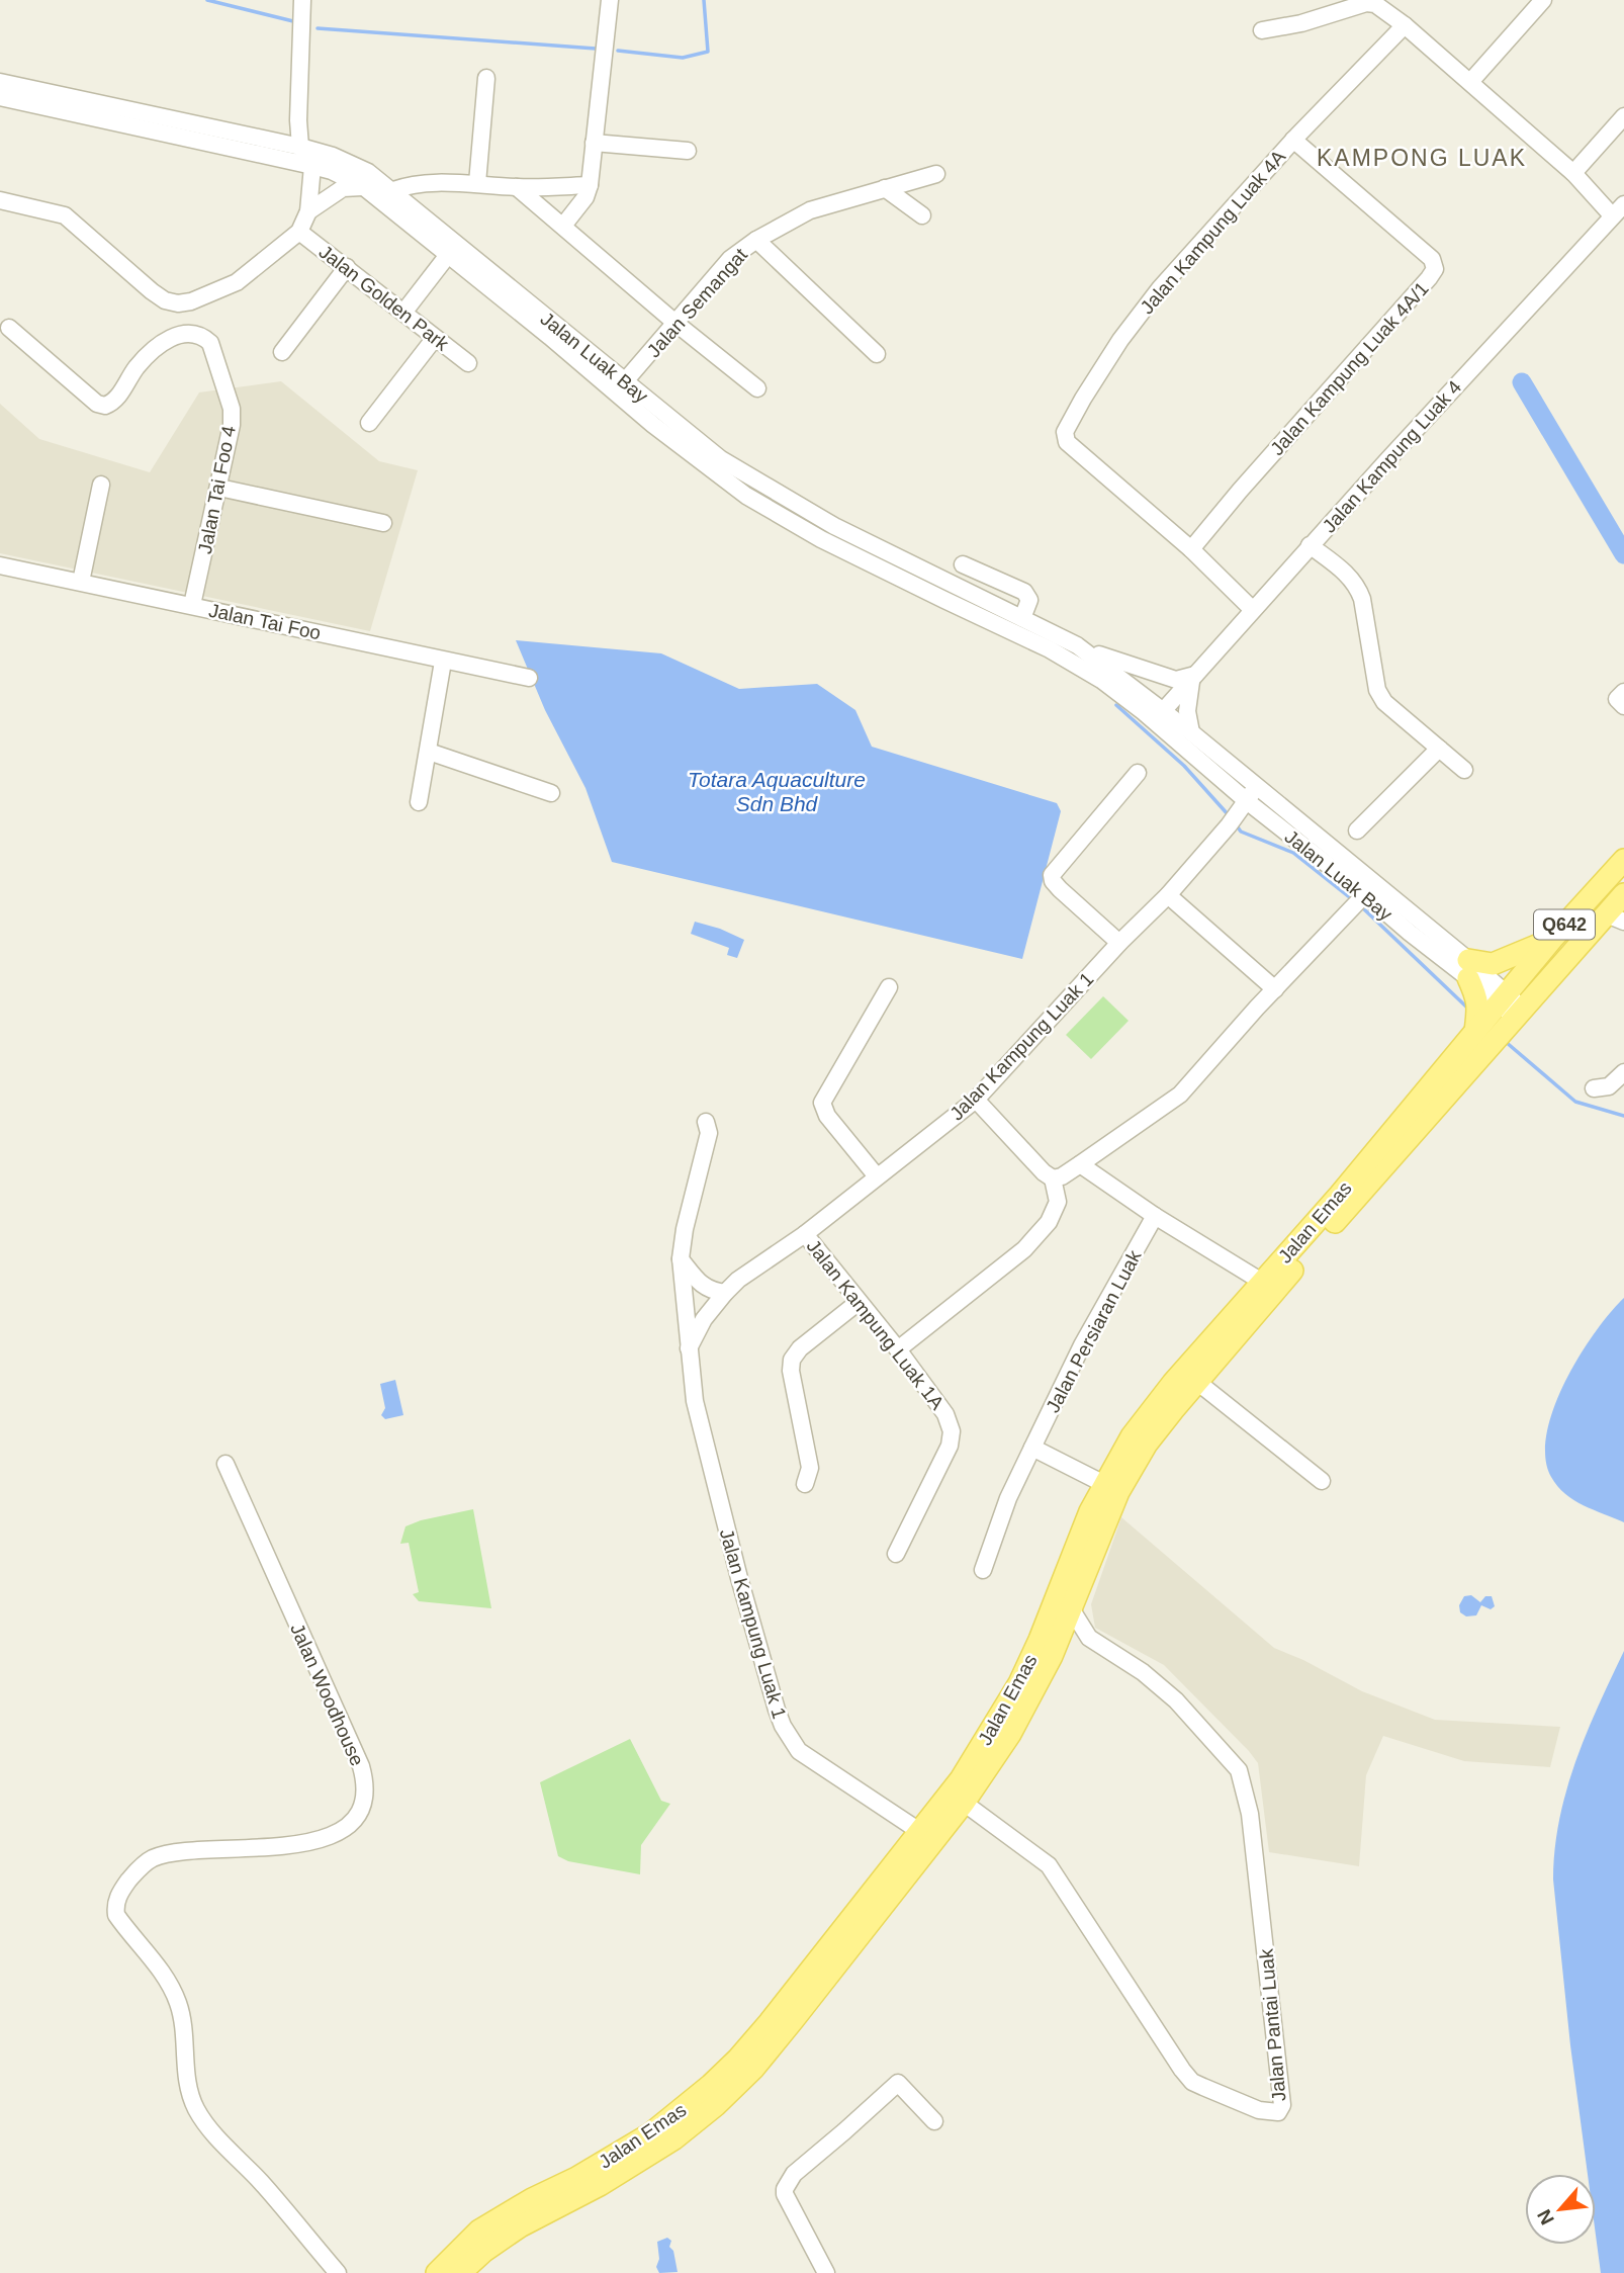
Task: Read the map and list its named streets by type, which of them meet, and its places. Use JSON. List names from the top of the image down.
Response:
{
  "streets": {
    "main road": ["Q642", "Jalan Emas"],
    "street": [
      "Jalan Kampung Luak 4A",
      "Jalan Golden Park",
      "Jalan Semangat",
      "Jalan Luak Bay",
      "Jalan Kampung Luak 4A/1",
      "Jalan Kampung Luak 4",
      "Jalan Tai Foo 4",
      "Jalan Tai Foo",
      "Jalan Kampung Luak 1",
      "Jalan Kampung Luak 1A",
      "Jalan Persiaran Luak",
      "Jalan Woodhouse",
      "Jalan Pantai Luak"
    ]
  },
  "crossings": [
    ["Jalan Kampung Luak 4A", "Jalan Kampung Luak 4A/1"],
    ["Jalan Kampung Luak 4A", "Jalan Kampung Luak 4"],
    ["Jalan Semangat", "Jalan Luak Bay"],
    ["Jalan Luak Bay", "Jalan Kampung Luak 4"],
    ["Jalan Luak Bay", "Q642"],
    ["Jalan Luak Bay", "Jalan Kampung Luak 1"],
    ["Jalan Luak Bay", "Jalan Emas"],
    ["Jalan Tai Foo 4", "Jalan Tai Foo"],
    ["Q642", "Jalan Emas"],
    ["Jalan Kampung Luak 1", "Jalan Emas"],
    ["Jalan Kampung Luak 1", "Jalan Kampung Luak 1A"],
    ["Jalan Emas", "Jalan Pantai Luak"]
  ],
  "districts": ["KAMPONG LUAK"],
  "water": ["Totara Aquaculture Sdn Bhd"],
  "north": "bottom left"
}
